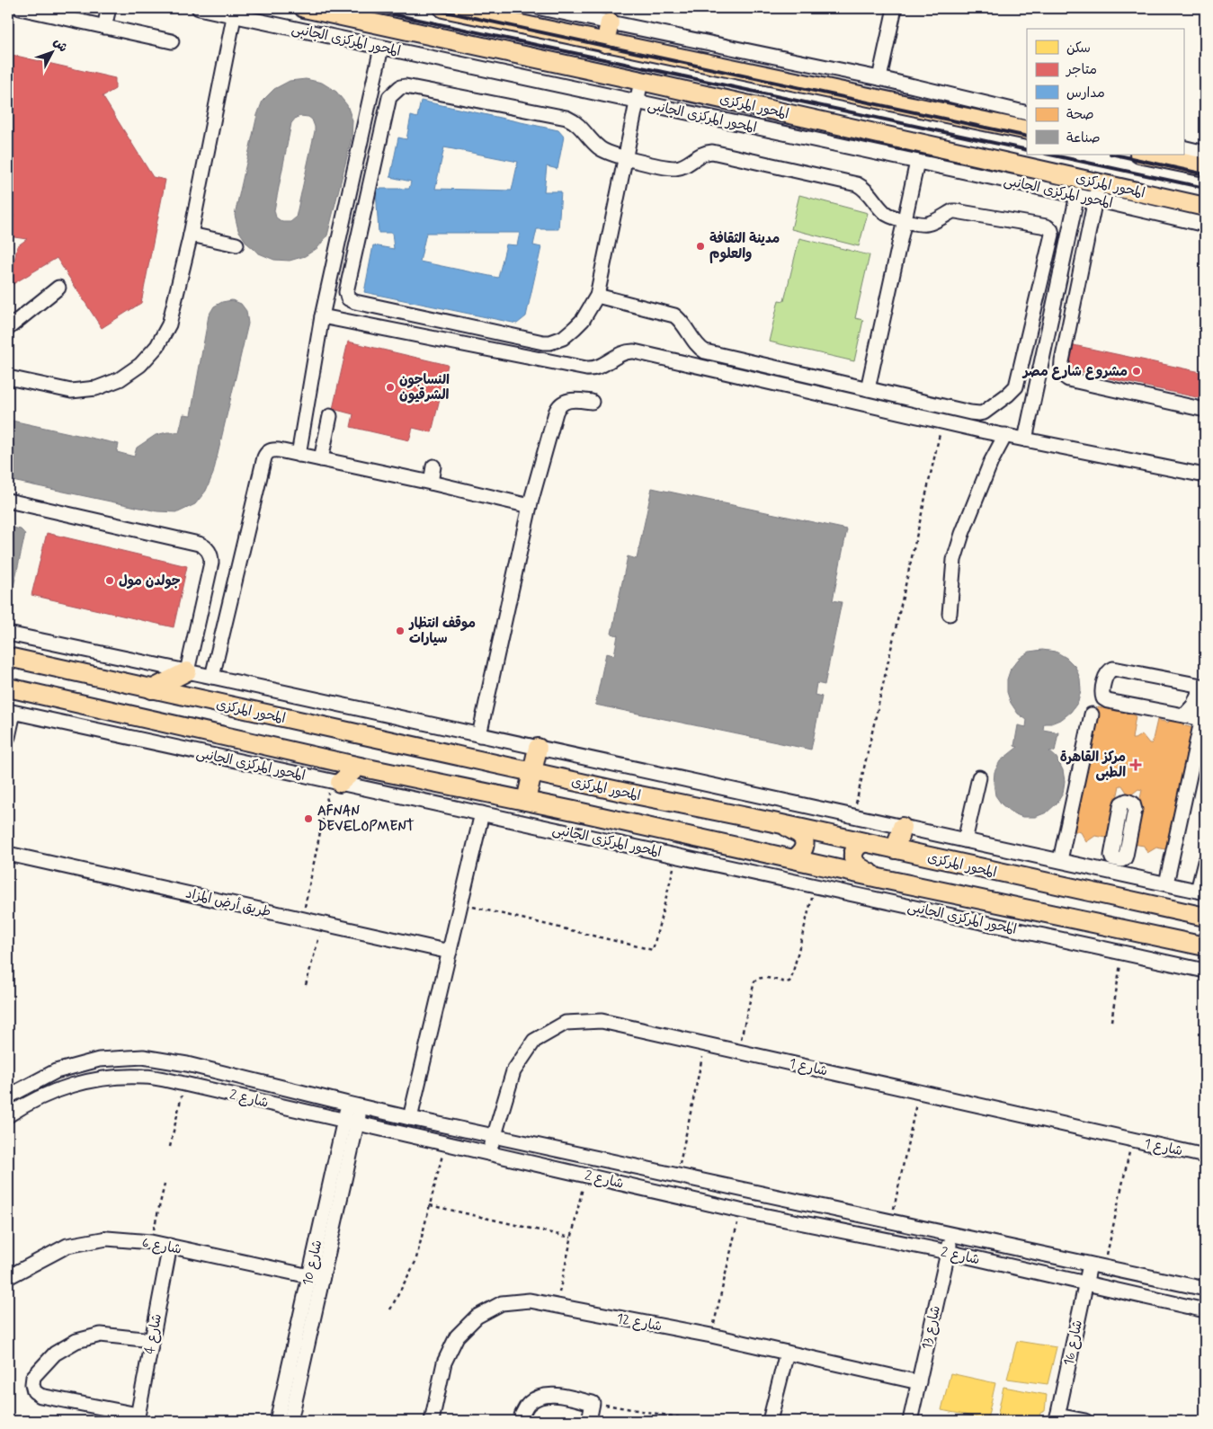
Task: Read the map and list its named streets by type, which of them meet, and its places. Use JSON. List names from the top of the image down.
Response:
{
  "streets": {
    "main road": ["المحور المركزى"],
    "street": [
      "المحور المركزى الجانبى",
      "طريق أرض المزاد",
      "شارع 1",
      "شارع 2",
      "شارع 6",
      "شارع 10",
      "شارع 12",
      "شارع 13",
      "شارع 4",
      "شارع 16"
    ]
  },
  "crossings": [
    ["المحور المركزى الجانبى", "المحور المركزى"],
    ["شارع 1", "شارع 2"],
    ["شارع 2", "شارع 10"],
    ["شارع 2", "شارع 13"],
    ["شارع 2", "شارع 16"],
    ["شارع 6", "شارع 10"],
    ["شارع 6", "شارع 4"],
    ["شارع 12", "شارع 13"]
  ],
  "places": {
    "other": [
      "مدينة الثقافة والعلوم",
      "مشروع شارع مصر",
      "النساجون الشرقيون",
      "جولدن مول",
      "موقف انتظار سيارات",
      "AFNAN DEVELOPMENT"
    ],
    "health": ["مركز القاهرة الطبى"]
  },
  "legend": [
    "سكن",
    "متاجر",
    "مدارس",
    "صحة",
    "صناعة"
  ],
  "north": "top right"
}
